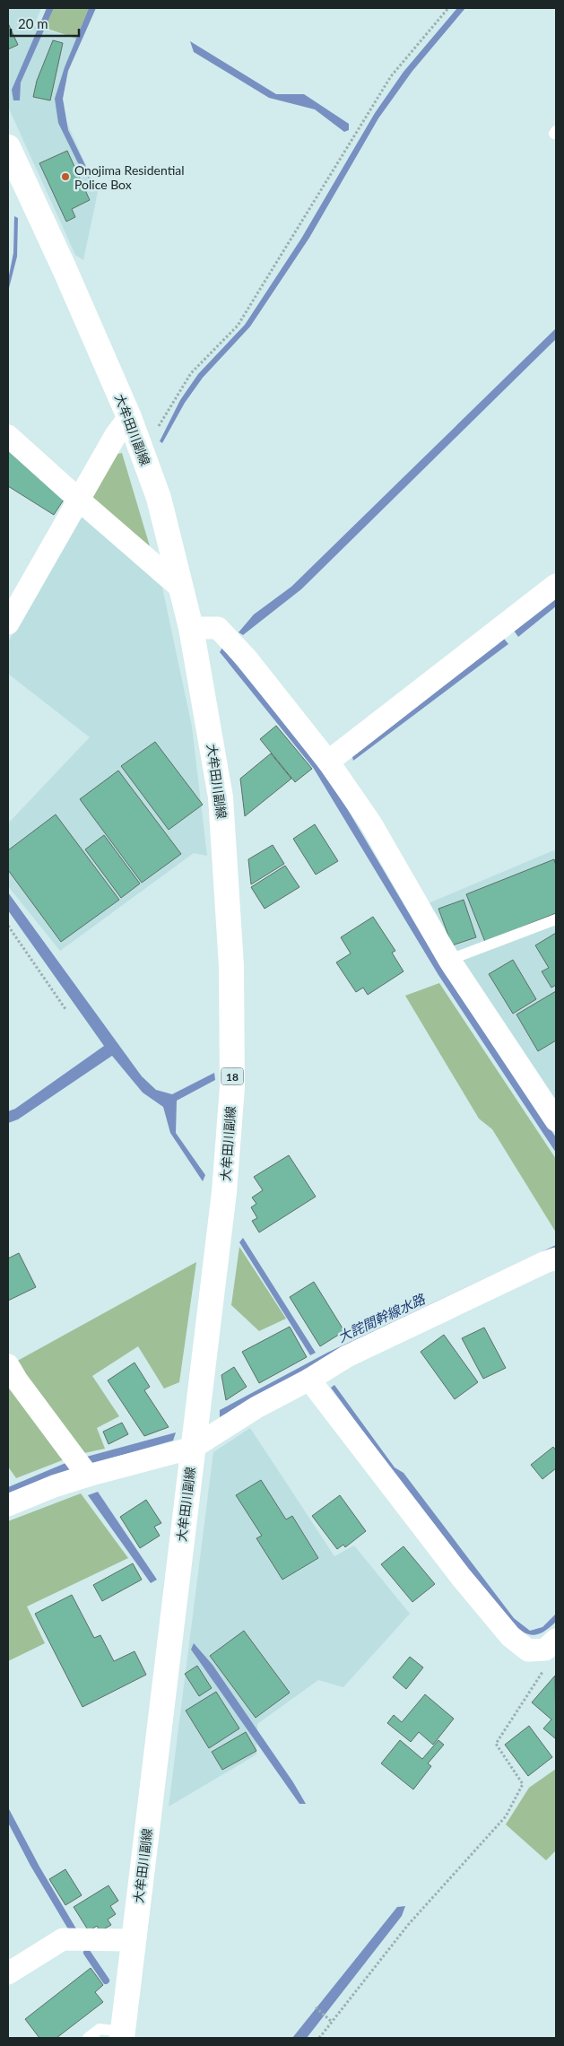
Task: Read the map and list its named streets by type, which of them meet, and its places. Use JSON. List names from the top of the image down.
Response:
{
  "streets": {
    "main road": ["大牟田川副線", "18"]
  },
  "water": ["大詫間幹線水路"],
  "places": ["Onojima Residential Police Box"],
  "scale_bar": "20 m"
}
